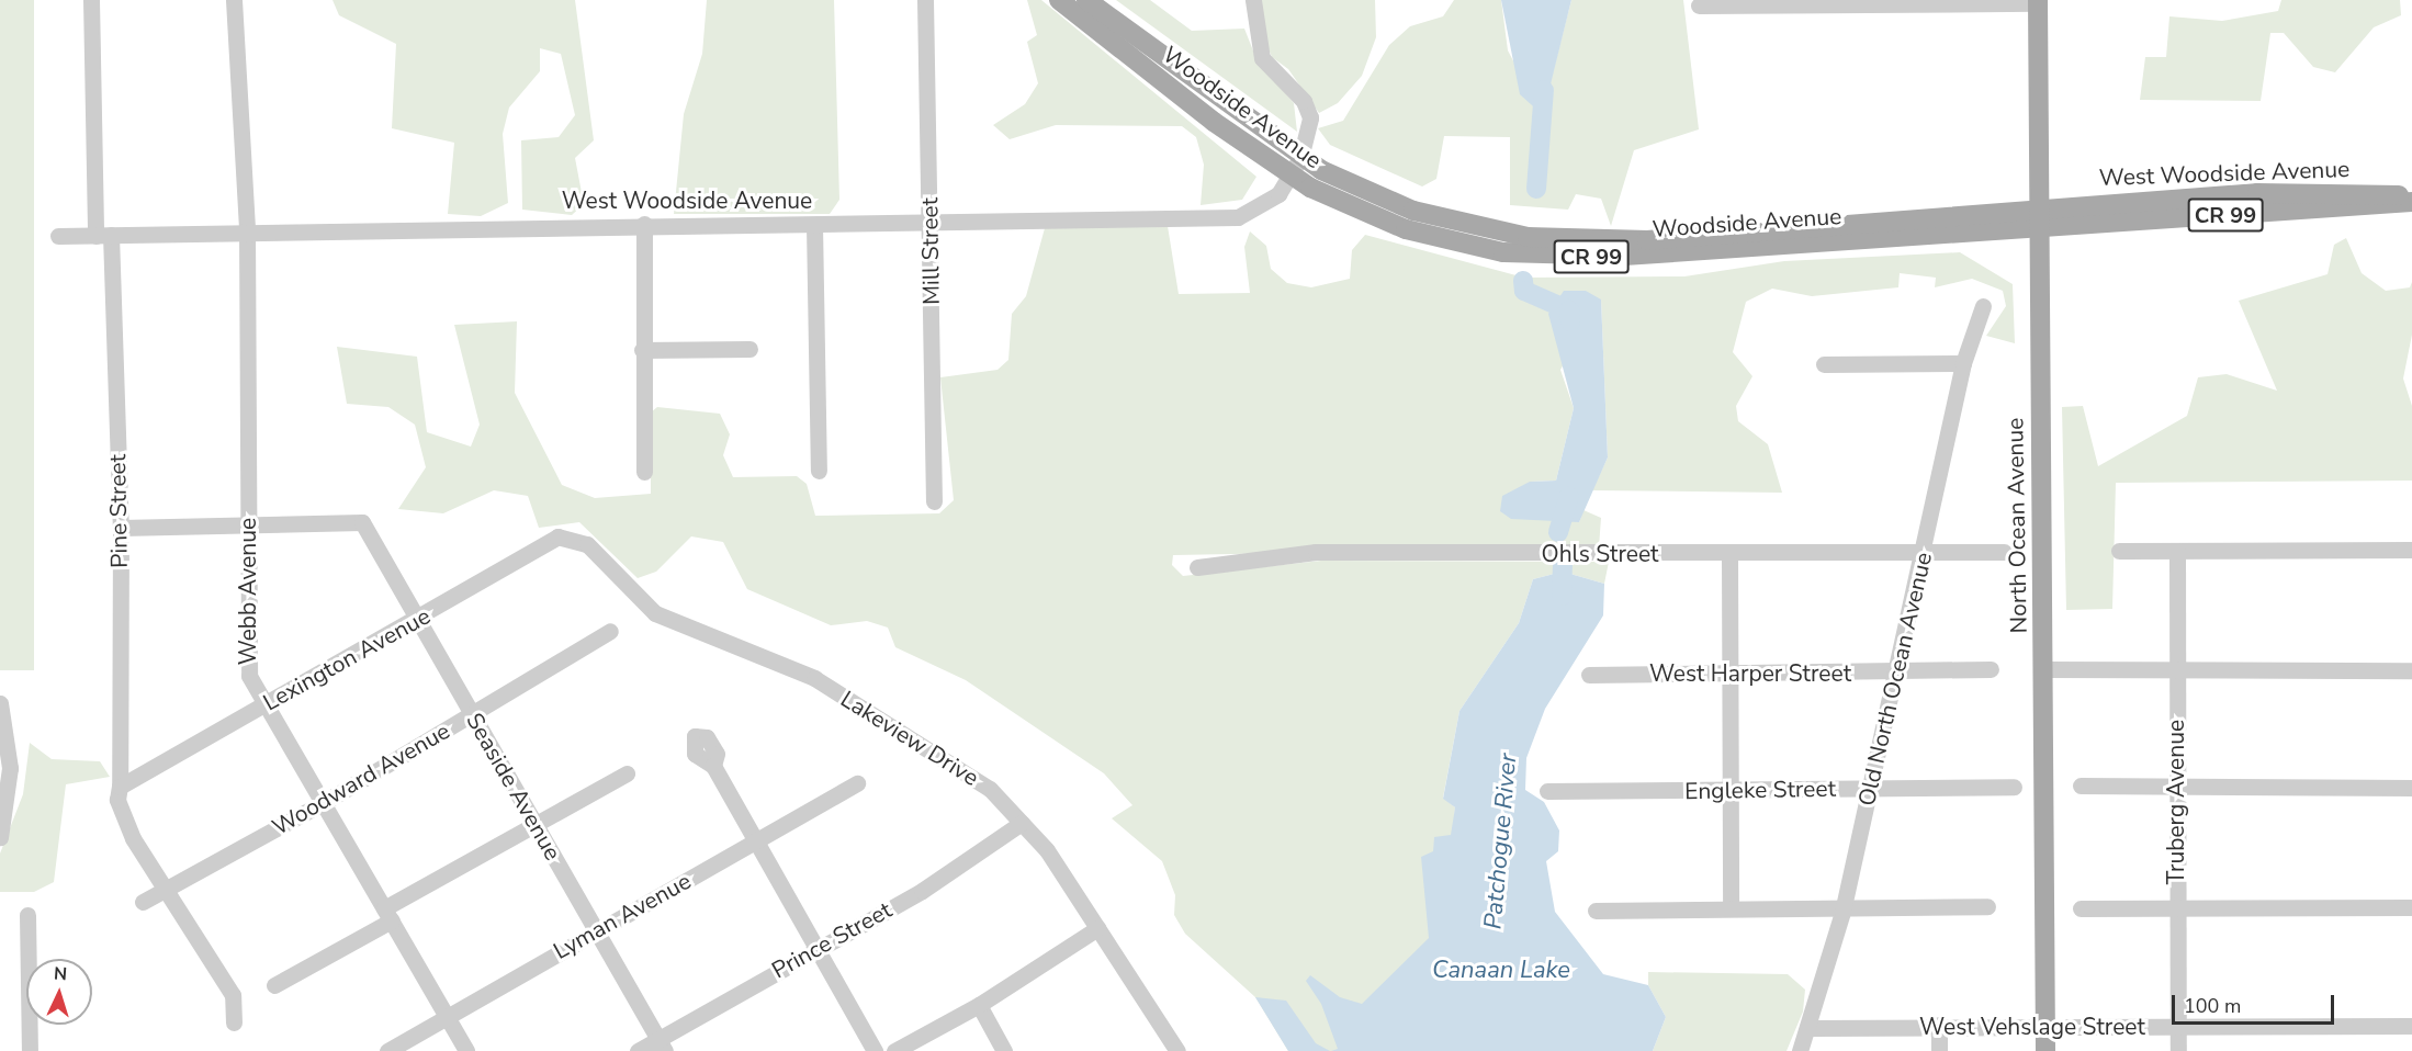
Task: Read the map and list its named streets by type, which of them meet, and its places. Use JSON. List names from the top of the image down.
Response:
{
  "streets": {
    "main road": [
      "Woodside Avenue",
      "West Woodside Avenue",
      "CR 99",
      "North Ocean Avenue"
    ],
    "street": [
      "Mill Street",
      "Pine Street",
      "Ohls Street",
      "Webb Avenue",
      "Lexington Avenue",
      "West Harper Street",
      "Old North Ocean Avenue",
      "Lakeview Drive",
      "Woodward Avenue",
      "Seaside Avenue",
      "Engleke Street",
      "Truberg Avenue",
      "Lyman Avenue",
      "Prince Street",
      "West Vehslage Street"
    ]
  },
  "crossings": [
    ["Woodside Avenue", "West Woodside Avenue"],
    ["Woodside Avenue", "North Ocean Avenue"],
    ["West Woodside Avenue", "Mill Street"],
    ["West Woodside Avenue", "Pine Street"],
    ["West Woodside Avenue", "North Ocean Avenue"],
    ["West Woodside Avenue", "Webb Avenue"],
    ["Pine Street", "Lexington Avenue"],
    ["Pine Street", "Woodward Avenue"],
    ["North Ocean Avenue", "West Vehslage Street"],
    ["Ohls Street", "Old North Ocean Avenue"],
    ["Webb Avenue", "Lexington Avenue"],
    ["Webb Avenue", "Woodward Avenue"],
    ["Webb Avenue", "Seaside Avenue"],
    ["Webb Avenue", "Lyman Avenue"],
    ["Lexington Avenue", "Lakeview Drive"],
    ["Lexington Avenue", "Seaside Avenue"],
    ["West Harper Street", "Old North Ocean Avenue"],
    ["Old North Ocean Avenue", "Engleke Street"],
    ["Old North Ocean Avenue", "West Vehslage Street"],
    ["Lakeview Drive", "Prince Street"],
    ["Woodward Avenue", "Seaside Avenue"],
    ["Seaside Avenue", "Lyman Avenue"],
    ["Seaside Avenue", "Prince Street"],
    ["Truberg Avenue", "West Vehslage Street"]
  ],
  "water": ["Patchogue River", "Canaan Lake"],
  "scale_bar": "100 m",
  "north": "top"
}
